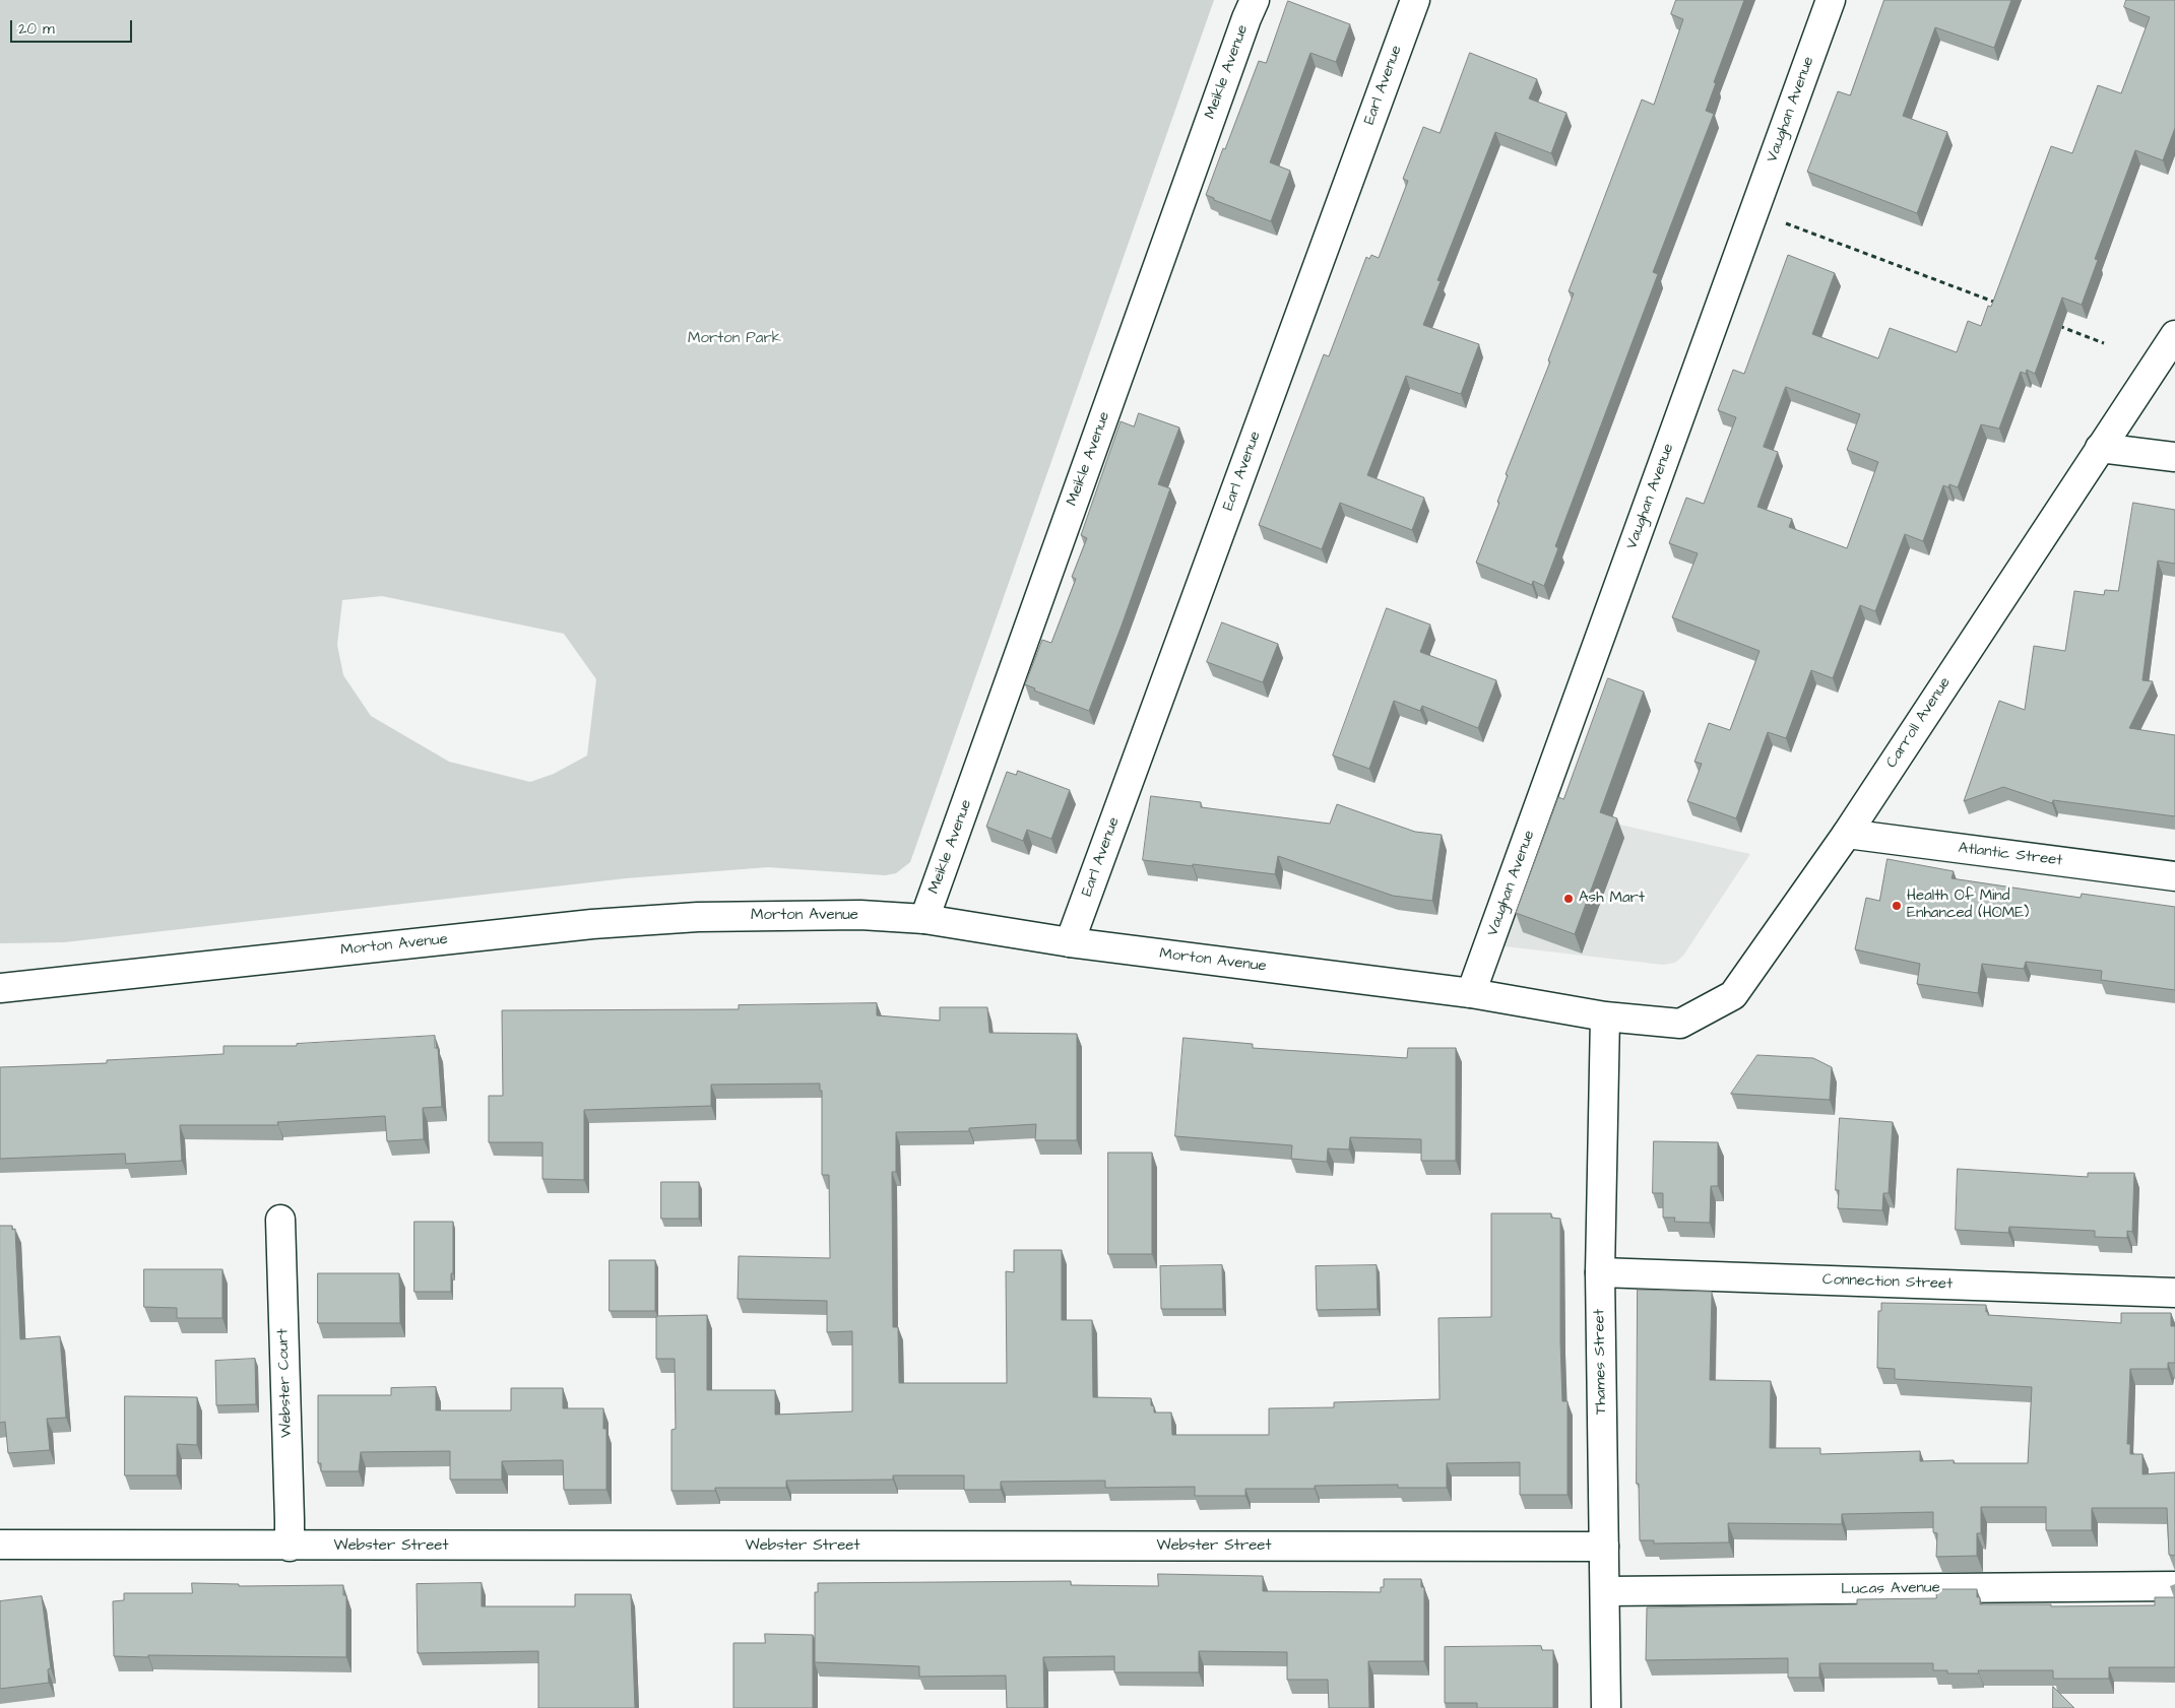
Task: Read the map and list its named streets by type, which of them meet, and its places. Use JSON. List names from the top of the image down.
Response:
{
  "streets": {
    "street": [
      "Meikle Avenue",
      "Earl Avenue",
      "Vaughan Avenue",
      "Carroll Avenue",
      "Atlantic Street",
      "Morton Avenue",
      "Connection Street",
      "Thames Street",
      "Webster Court",
      "Webster Street",
      "Lucas Avenue"
    ]
  },
  "crossings": [
    ["Meikle Avenue", "Morton Avenue"],
    ["Earl Avenue", "Morton Avenue"],
    ["Vaughan Avenue", "Morton Avenue"],
    ["Carroll Avenue", "Atlantic Street"],
    ["Carroll Avenue", "Morton Avenue"],
    ["Carroll Avenue", "Thames Street"],
    ["Morton Avenue", "Thames Street"],
    ["Connection Street", "Thames Street"],
    ["Thames Street", "Webster Street"],
    ["Thames Street", "Lucas Avenue"],
    ["Webster Court", "Webster Street"]
  ],
  "parks": ["Morton Park"],
  "places": ["Ash Mart", "Health Of Mind Enhanced (HOME)"],
  "scale_bar": "20 m"
}
